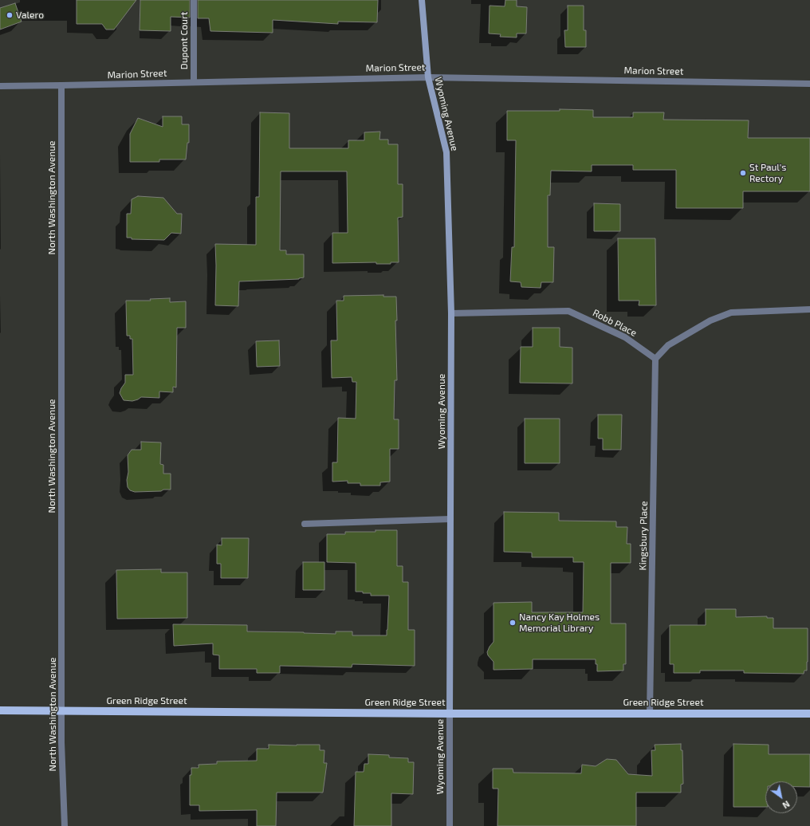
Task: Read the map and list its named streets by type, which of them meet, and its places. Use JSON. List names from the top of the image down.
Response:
{
  "streets": {
    "main road": ["Wyoming Avenue", "Green Ridge Street"],
    "street": [
      "Dupont Court",
      "Marion Street",
      "North Washington Avenue",
      "Robb Place",
      "Kingsbury Place"
    ]
  },
  "crossings": [
    ["Dupont Court", "Marion Street"],
    ["Marion Street", "Wyoming Avenue"],
    ["Marion Street", "North Washington Avenue"],
    ["Wyoming Avenue", "Robb Place"],
    ["Wyoming Avenue", "Green Ridge Street"],
    ["North Washington Avenue", "Green Ridge Street"],
    ["Robb Place", "Kingsbury Place"],
    ["Kingsbury Place", "Green Ridge Street"]
  ],
  "places": ["Valero", "St Paul's Rectory", "Nancy Kay Holmes Memorial Library"],
  "north": "bottom right"
}
